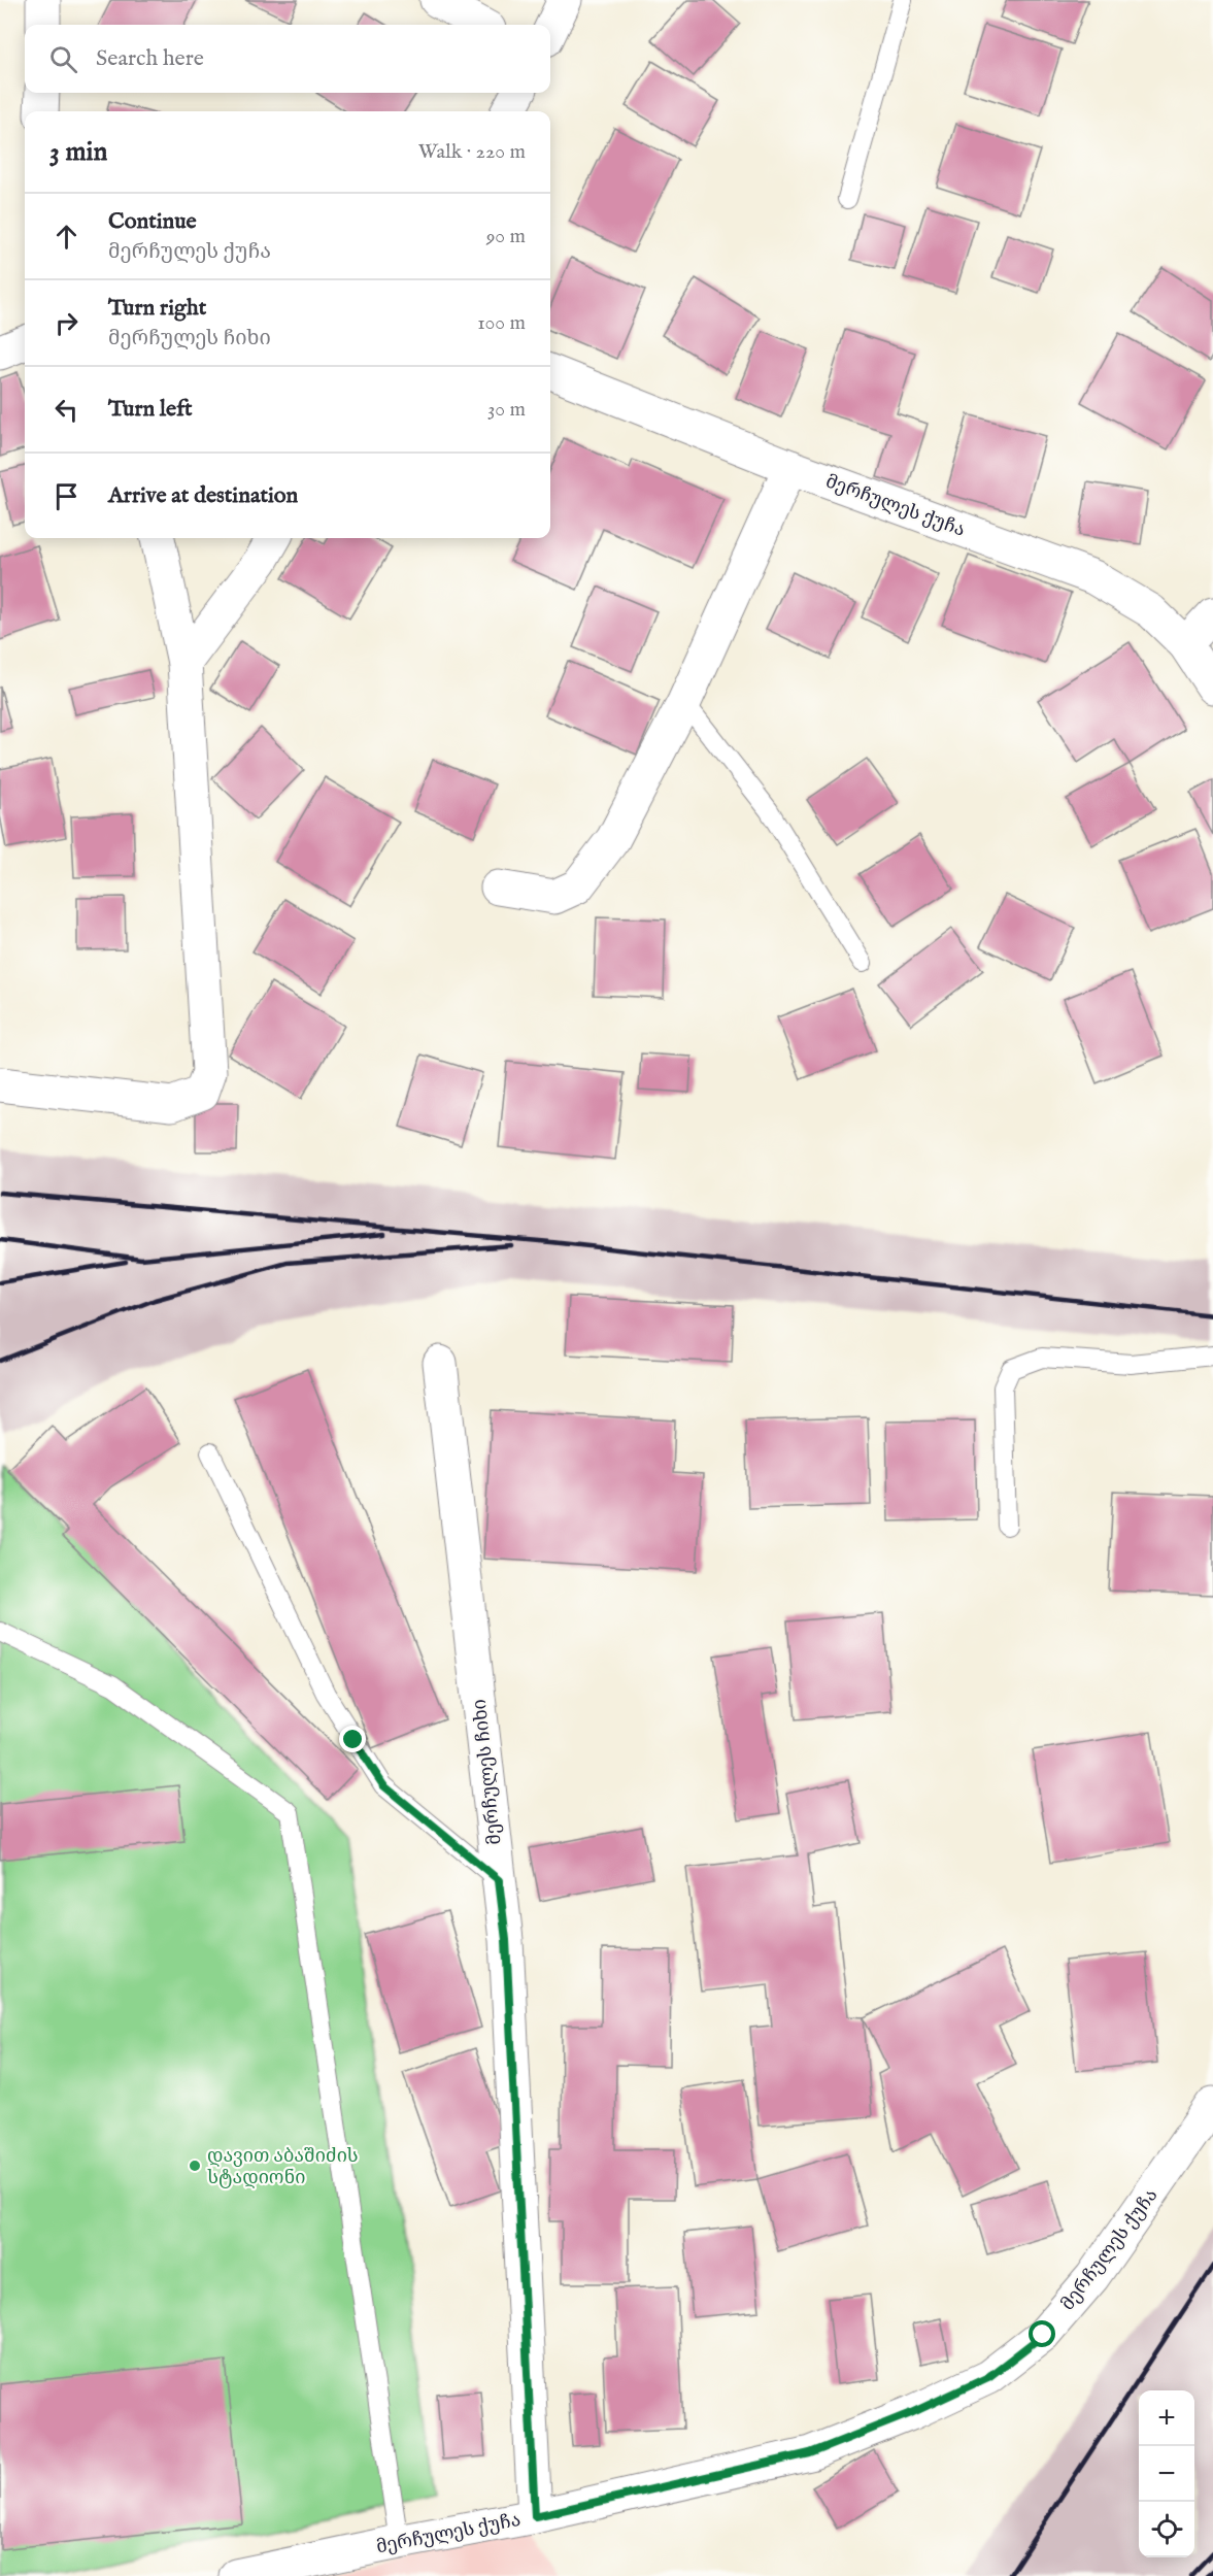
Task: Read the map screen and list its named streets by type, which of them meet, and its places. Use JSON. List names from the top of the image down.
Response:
{
  "streets": {
    "street": ["მერჩულეს ქუჩა", "მერჩულეს ჩიხი"]
  },
  "crossings": [
    ["მერჩულეს ქუჩა", "მერჩულეს ჩიხი"]
  ],
  "places": ["დავით აბაშიძის სტადიონი"],
  "page": {
    "search": "Search here",
    "heading": ["3 min", "Walk · 220 m"],
    "list": [
      ["Continue", "მერჩულეს ქუჩა", "90 m"],
      ["Turn right", "მერჩულეს ჩიხი", "100 m"],
      ["Turn left", "30 m"],
      "Arrive at destination"
    ],
    "map_buttons": ["+", "−"]
  }
}
